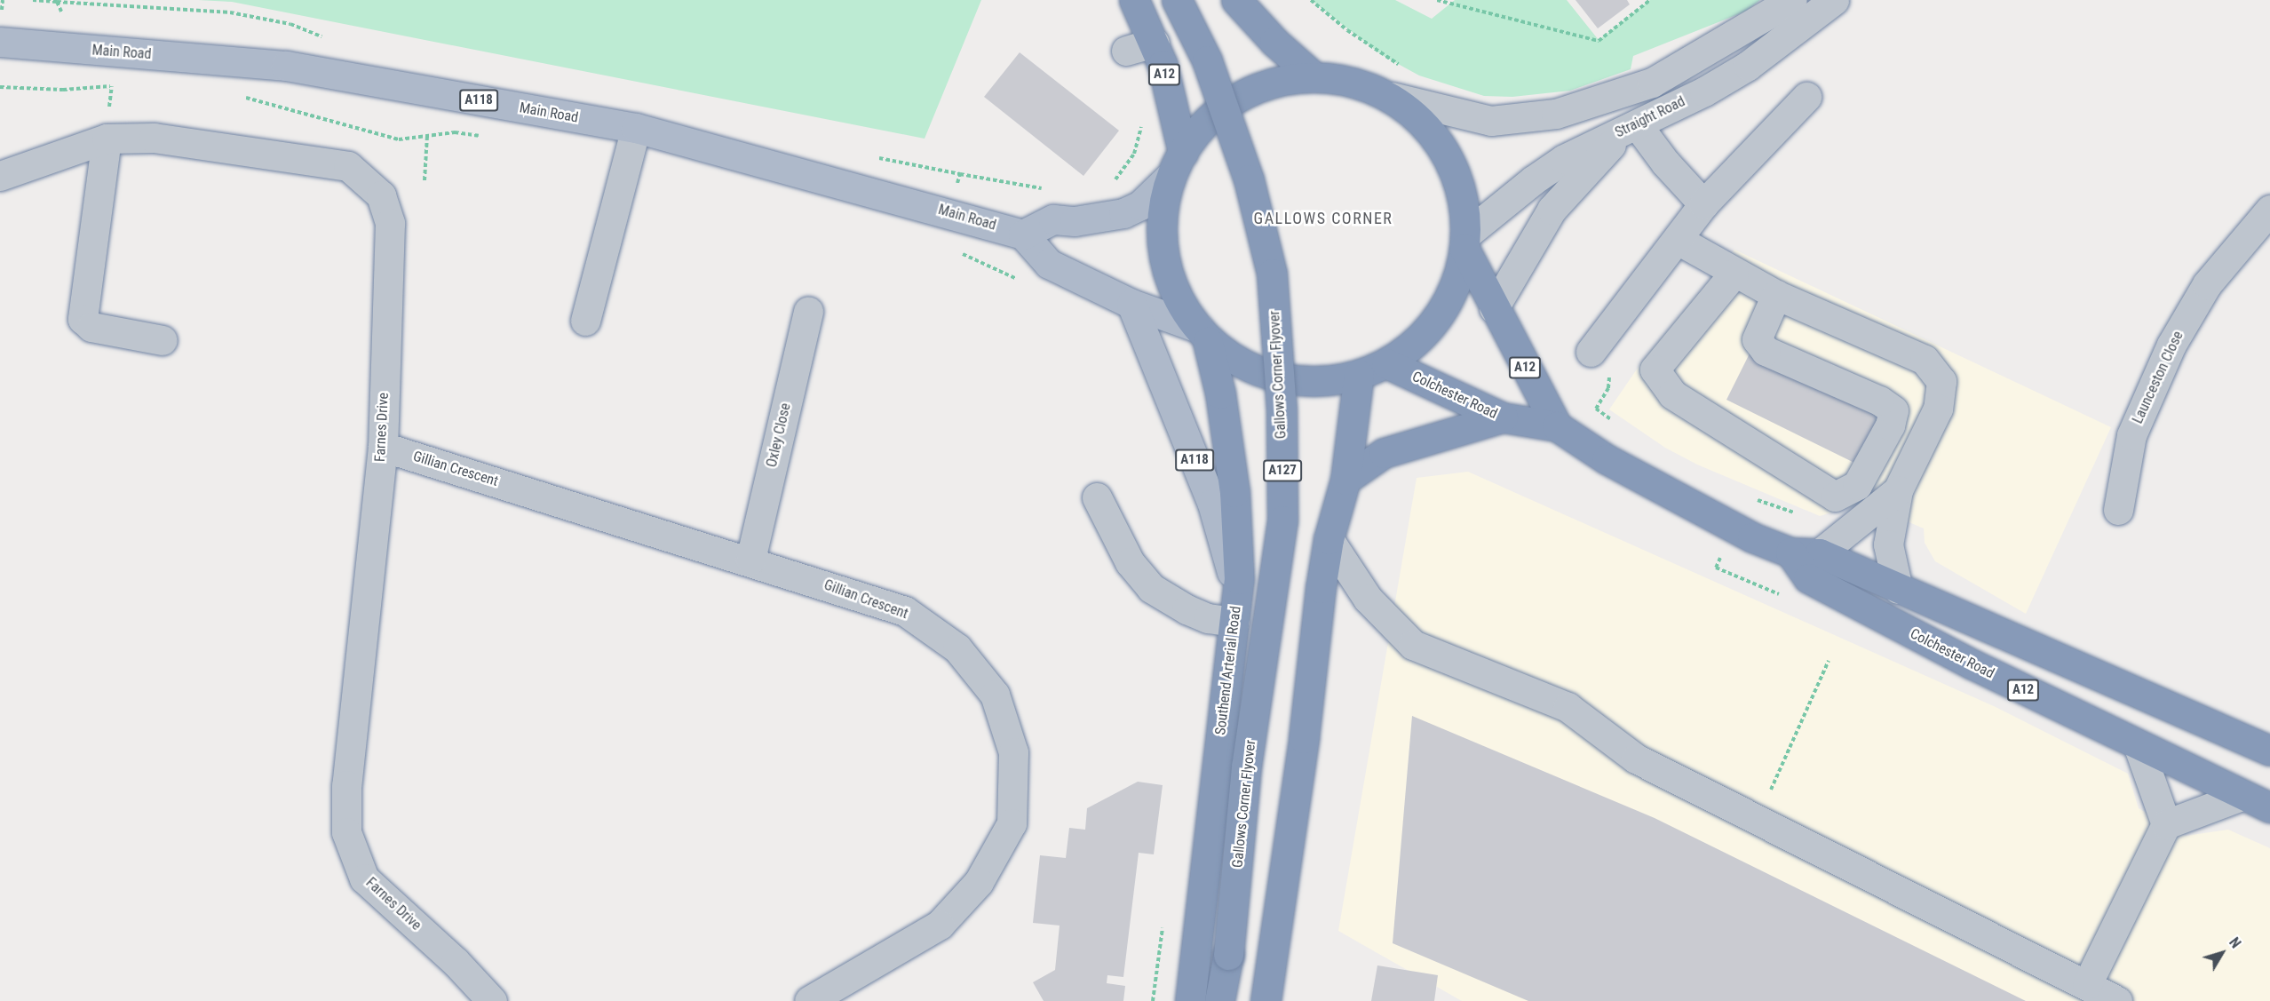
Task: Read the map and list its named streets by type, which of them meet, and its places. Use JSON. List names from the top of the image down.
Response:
{
  "streets": {
    "highway": [
      "A12",
      "Gallows Corner Flyover",
      "Colchester Road",
      "A127",
      "Southend Arterial Road"
    ],
    "main road": ["Main Road", "A118"],
    "street": [
      "Straight Road",
      "Launceston Close",
      "Farnes Drive",
      "Oxley Close",
      "Gillian Crescent"
    ]
  },
  "crossings": [
    ["A118", "Southend Arterial Road"],
    ["Straight Road", "Colchester Road"],
    ["Gallows Corner Flyover", "A127"],
    ["Farnes Drive", "Gillian Crescent"],
    ["Oxley Close", "Gillian Crescent"]
  ],
  "districts": ["GALLOWS CORNER"],
  "north": "top right"
}
